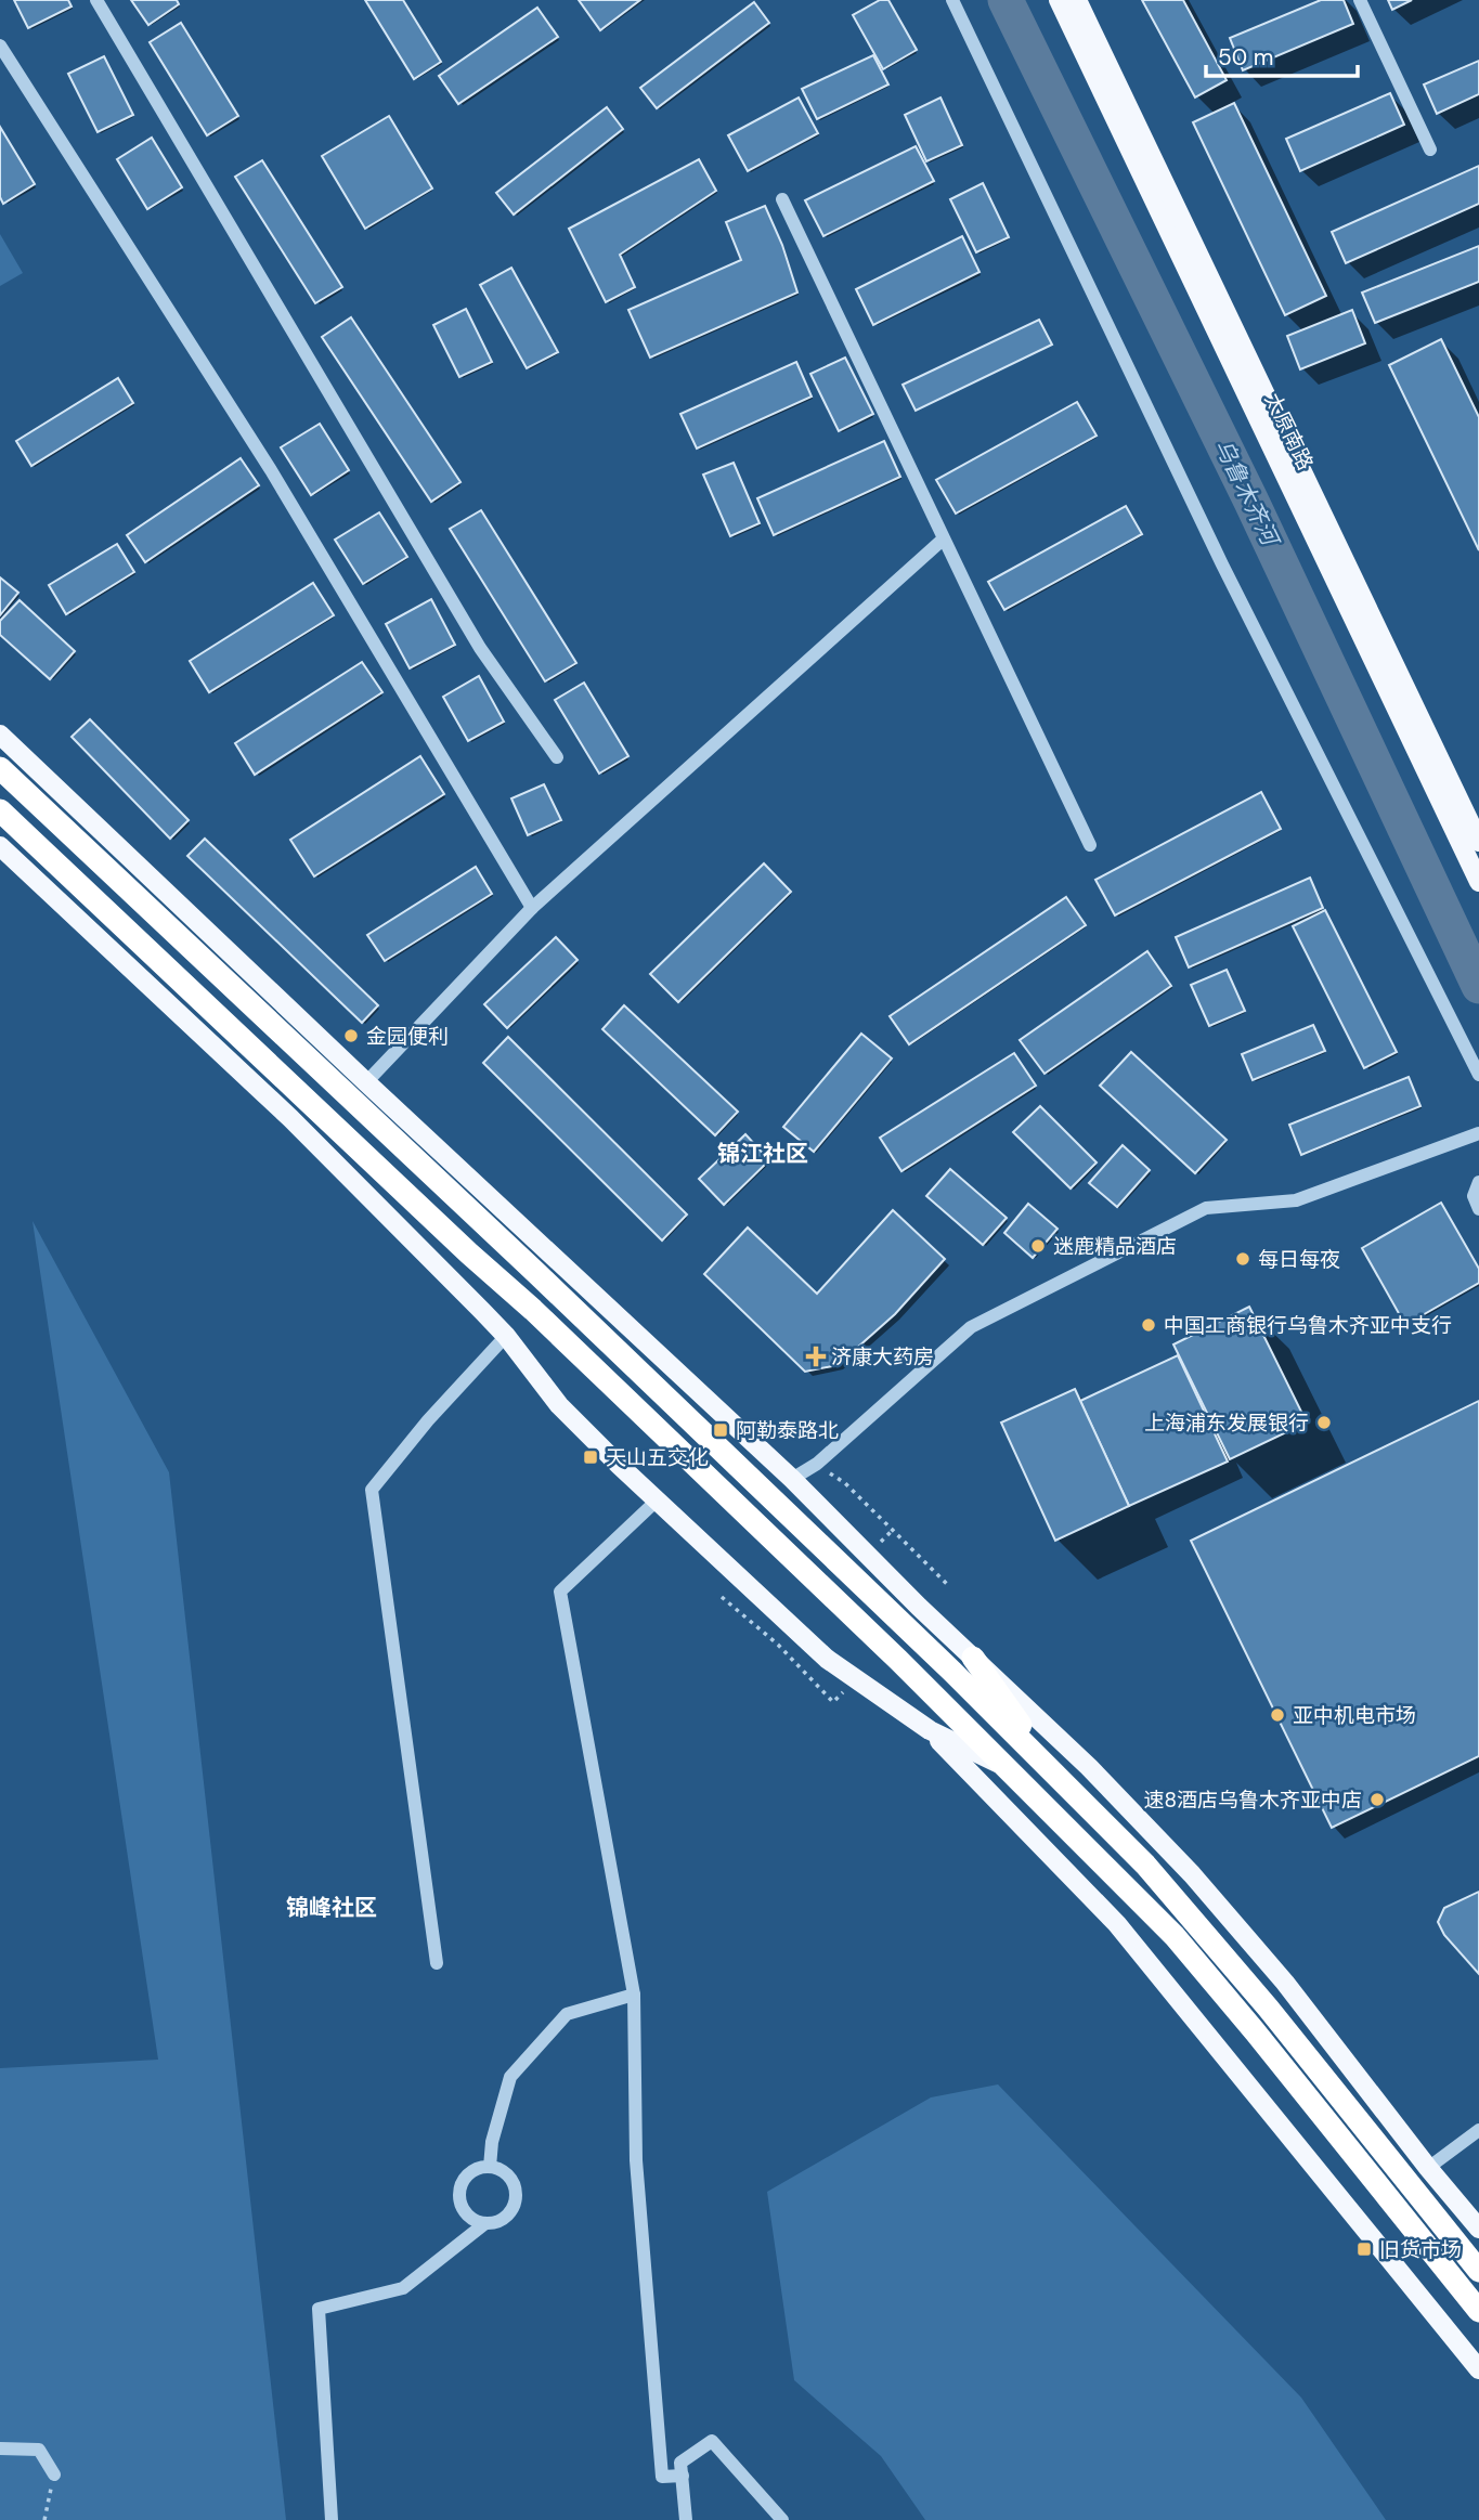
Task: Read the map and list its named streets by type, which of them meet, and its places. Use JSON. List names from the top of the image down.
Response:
{
  "streets": {
    "main road": ["太原南路"]
  },
  "districts": ["锦江社区", "锦峰社区"],
  "water": ["乌鲁木齐河"],
  "places": {
    "other": [
      "金园便利",
      "迷鹿精品酒店",
      "每日每夜",
      "中国工商银行乌鲁木齐亚中支行",
      "上海浦东发展银行",
      "亚中机电市场",
      "速8酒店乌鲁木齐亚中店"
    ],
    "health": ["济康大药房"],
    "transit": ["阿勒泰路北", "天山五交化", "旧货市场"]
  },
  "scale_bar": "50 m"
}
